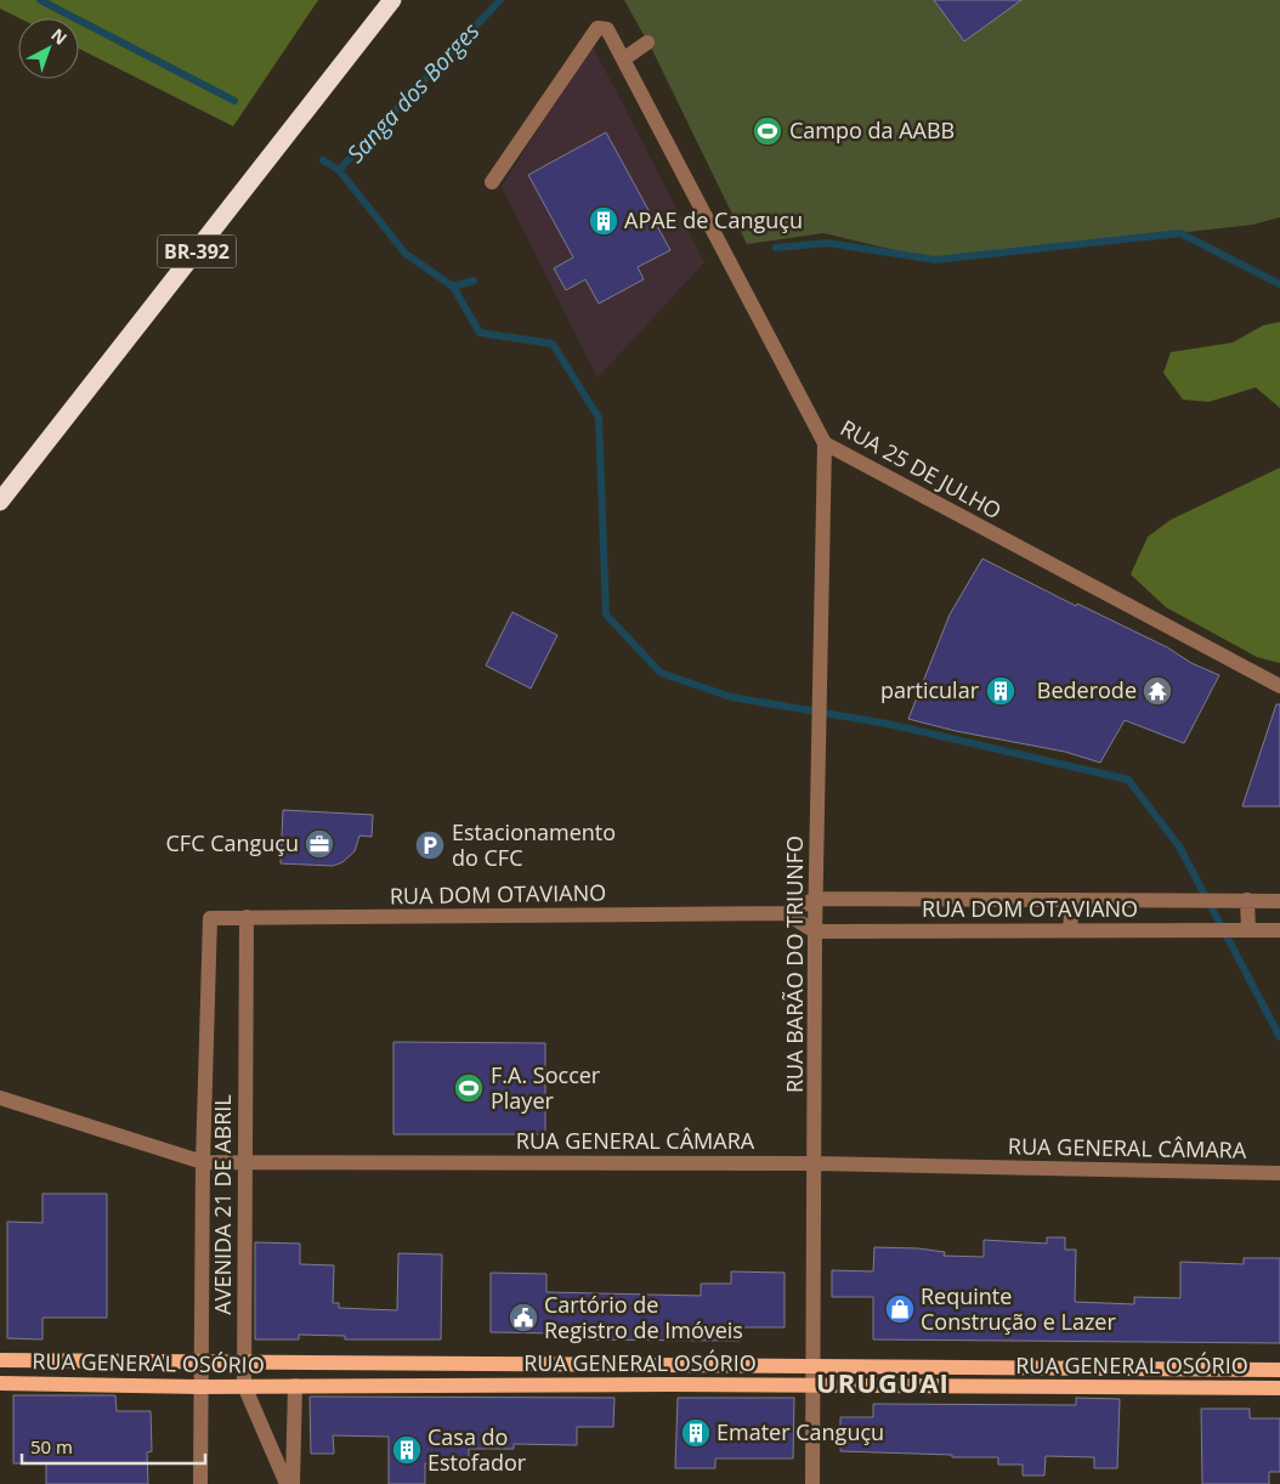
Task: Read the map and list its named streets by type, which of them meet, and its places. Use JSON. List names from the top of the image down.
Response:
{
  "streets": {
    "highway": ["BR-392"],
    "main road": ["RUA GENERAL OSÓRIO"],
    "street": [
      "RUA 25 DE JULHO",
      "RUA DOM OTAVIANO",
      "RUA BARÃO DO TRIUNFO",
      "RUA GENERAL CÂMARA",
      "AVENIDA 21 DE ABRIL"
    ]
  },
  "crossings": [
    ["RUA 25 DE JULHO", "RUA BARÃO DO TRIUNFO"],
    ["RUA DOM OTAVIANO", "RUA BARÃO DO TRIUNFO"],
    ["RUA DOM OTAVIANO", "AVENIDA 21 DE ABRIL"],
    ["RUA BARÃO DO TRIUNFO", "RUA GENERAL CÂMARA"],
    ["RUA BARÃO DO TRIUNFO", "RUA GENERAL OSÓRIO"],
    ["RUA GENERAL CÂMARA", "AVENIDA 21 DE ABRIL"],
    ["AVENIDA 21 DE ABRIL", "RUA GENERAL OSÓRIO"]
  ],
  "districts": ["URUGUAI"],
  "water": ["Sanga dos Borges"],
  "places": {
    "sports": ["Campo da AABB", "F.A. Soccer Player"],
    "building": [
      "APAE de Canguçu",
      "particular",
      "Emater Canguçu",
      "Casa do Estofador"
    ],
    "temple": ["Bederode"],
    "office": ["CFC Canguçu"],
    "parking": ["Estacionamento do CFC"],
    "shop": ["Requinte Construção e Lazer"],
    "public building": ["Cartório de Registro de Imóveis"]
  },
  "scale_bar": "50 m",
  "north": "top right"
}
